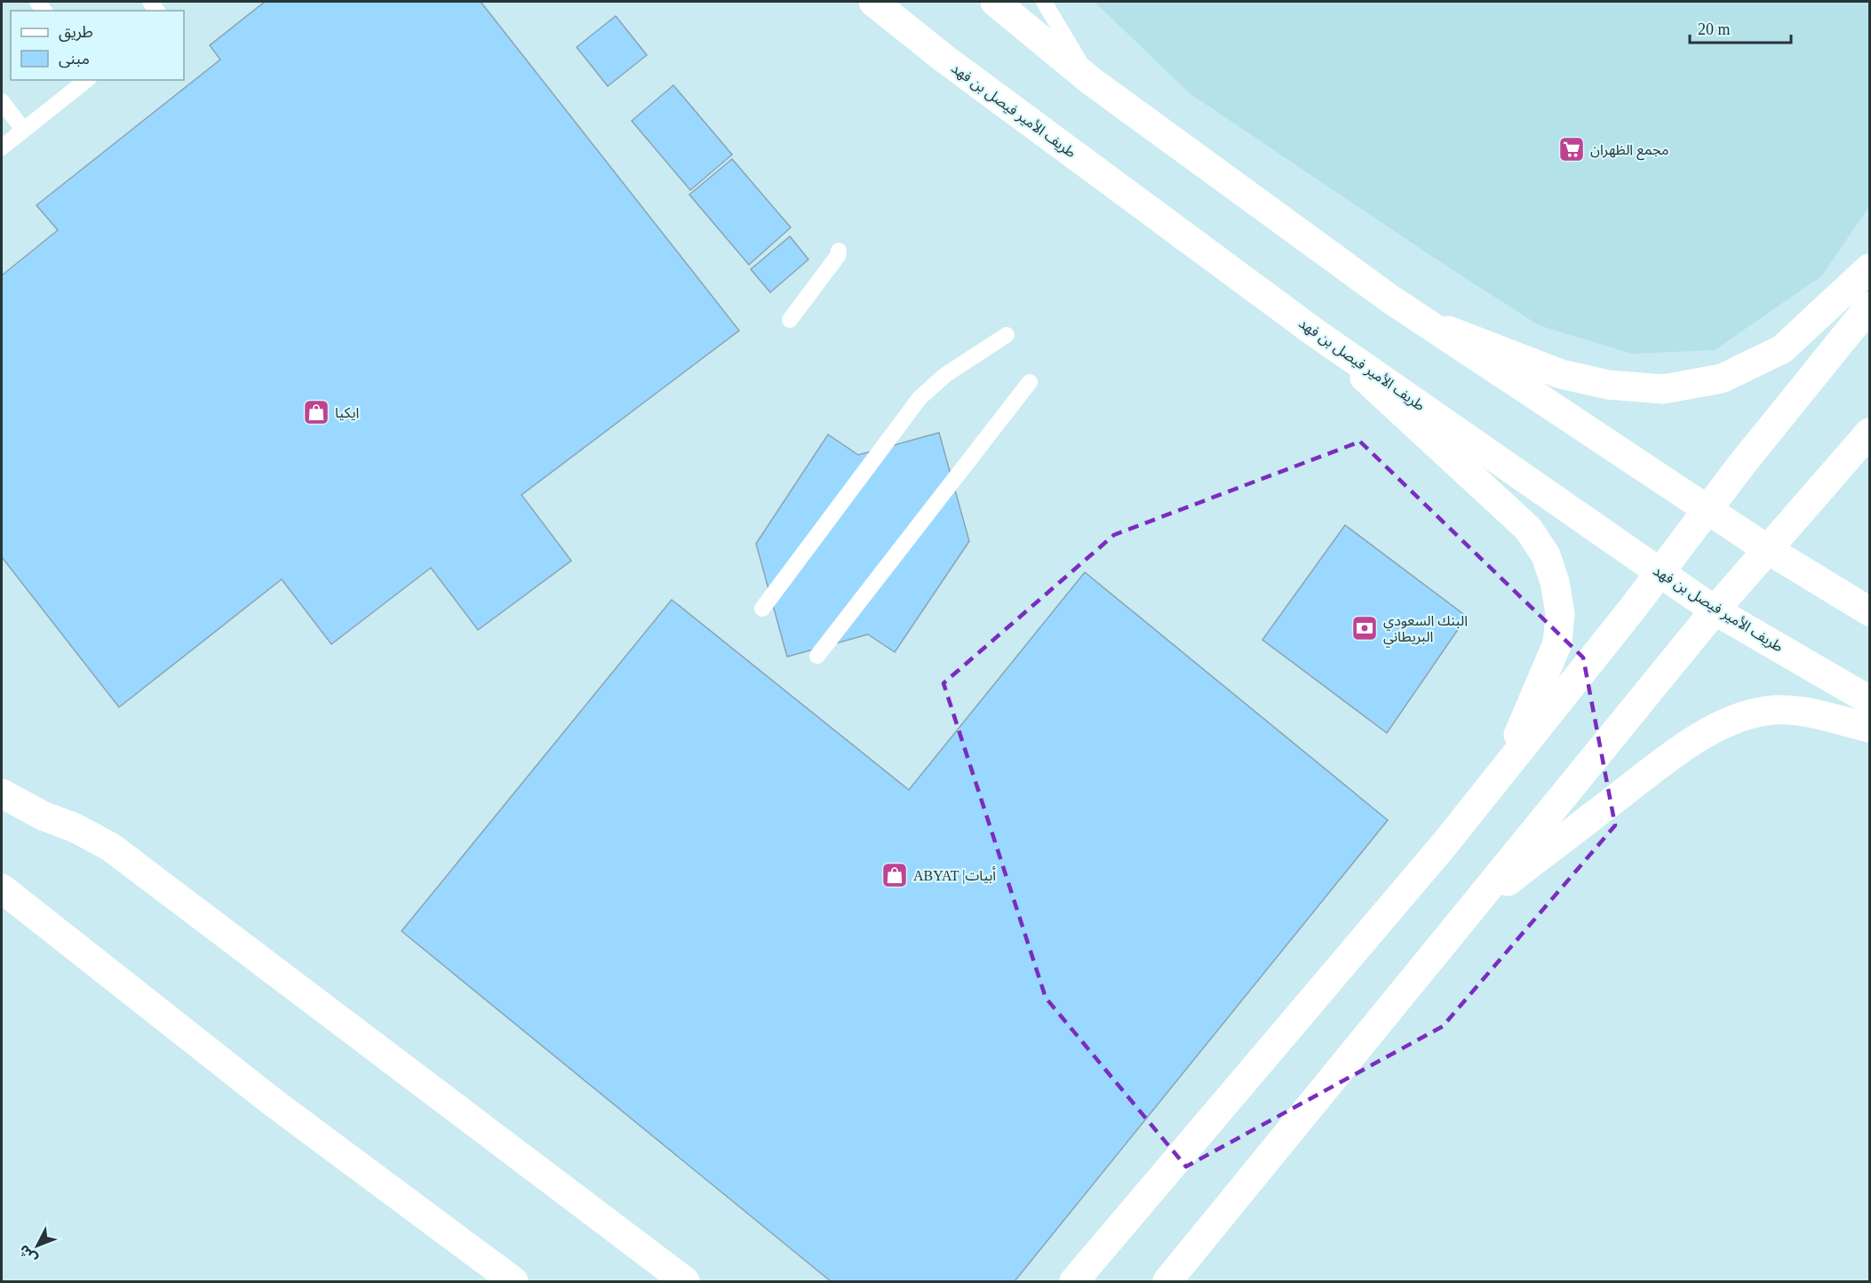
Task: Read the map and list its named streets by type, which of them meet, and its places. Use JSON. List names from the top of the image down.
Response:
{
  "streets": {
    "street": ["طريف الأمير فيصل بن فهد"]
  },
  "places": {
    "supermarket": ["مجمع الظهران"],
    "shop": ["ايكيا", "ABYAT |أبيات"],
    "bank": ["البنك السعودي البريطاني"]
  },
  "legend": ["طريق", "مبنى"],
  "scale_bar": "20 m",
  "north": "bottom left"
}
